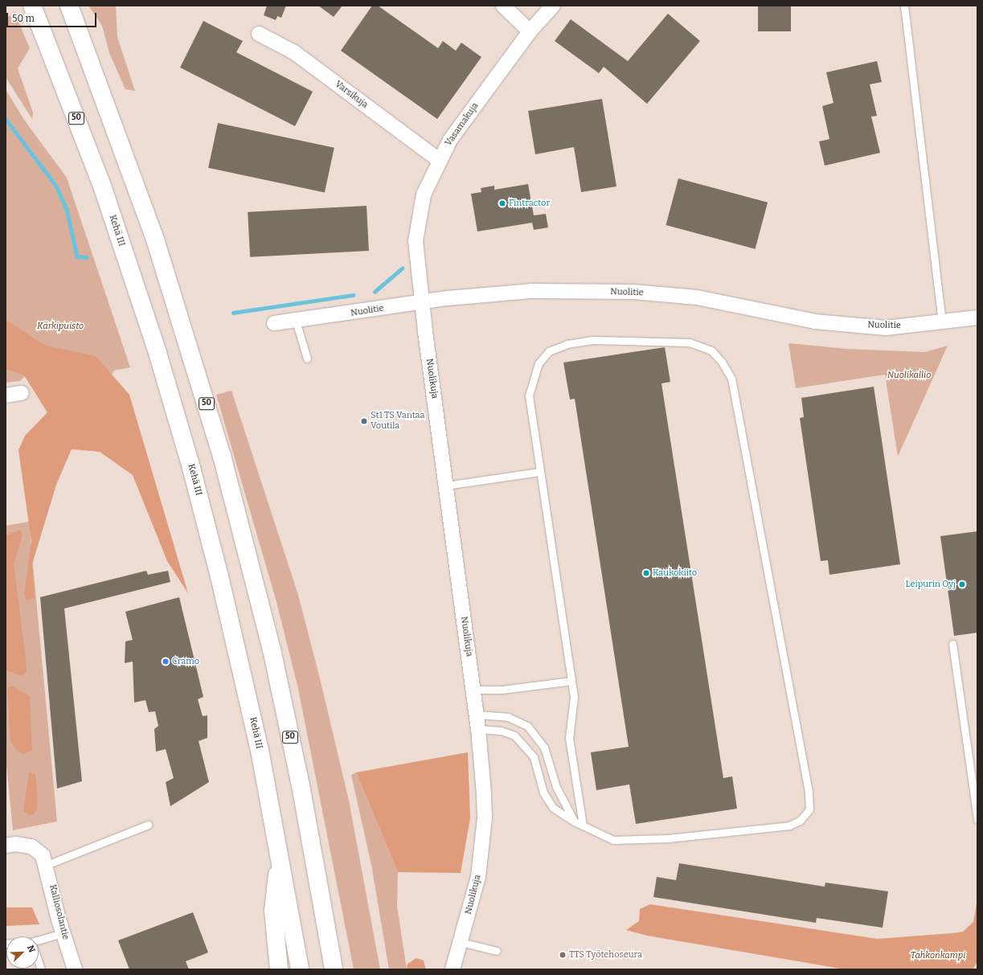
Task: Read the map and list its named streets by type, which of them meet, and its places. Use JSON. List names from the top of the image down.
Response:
{
  "streets": {
    "highway": ["50", "Kehä III"],
    "street": [
      "Varsikuja",
      "Vasamakuja",
      "Nuolitie",
      "Nuolikuja",
      "Kalliosolantie"
    ]
  },
  "crossings": [
    ["Varsikuja", "Vasamakuja"],
    ["Vasamakuja", "Nuolitie"],
    ["Vasamakuja", "Nuolikuja"],
    ["Nuolitie", "Nuolikuja"]
  ],
  "parks": ["Kärkipuisto", "Nuolikallio", "Tahkonkampi"],
  "places": [
    "Fintractor",
    "St1 TS Vantaa Voutila",
    "Kaukokiito",
    "Leipurin Oyj",
    "Cramo",
    "TTS Työtehoseura"
  ],
  "scale_bar": "50 m",
  "north": "top right"
}
